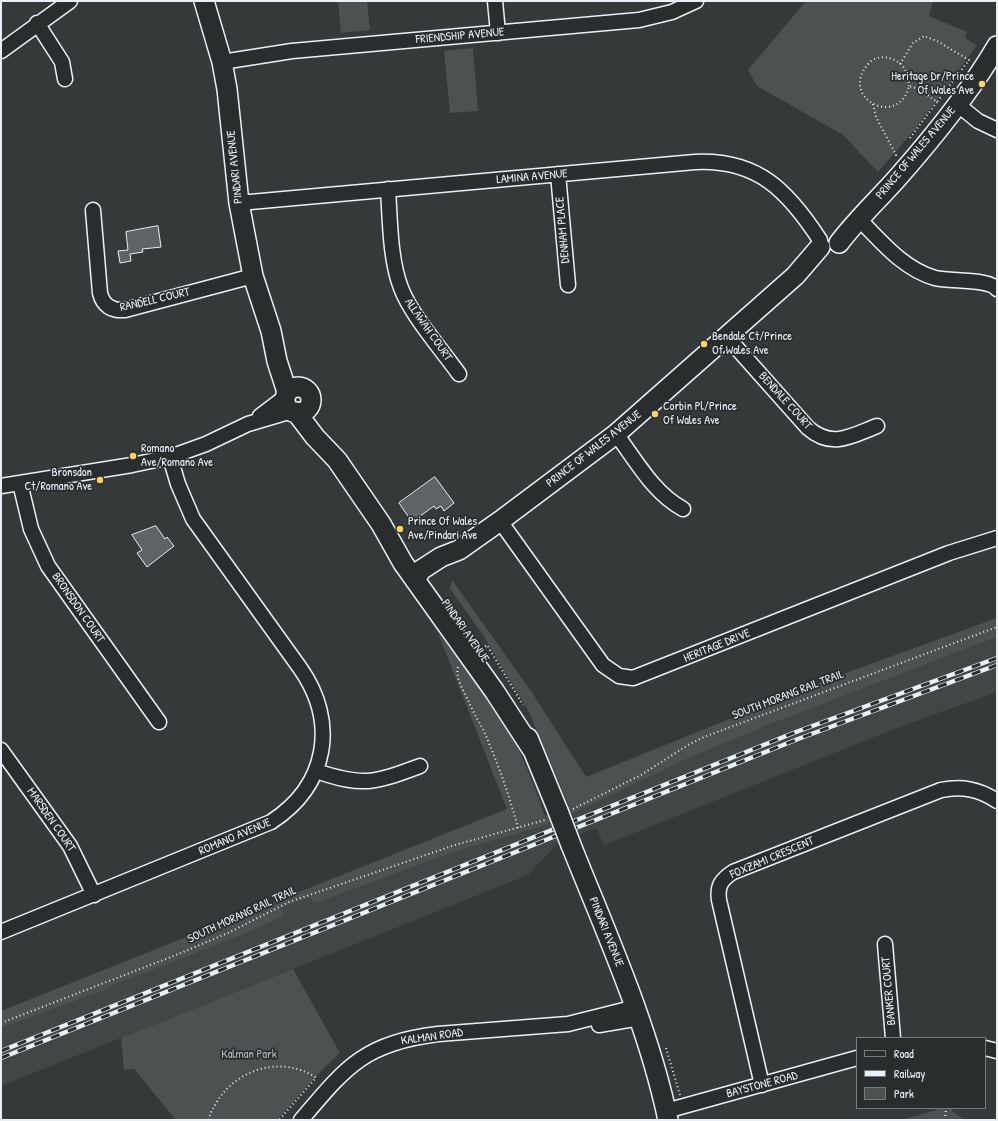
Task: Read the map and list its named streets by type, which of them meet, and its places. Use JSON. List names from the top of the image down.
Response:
{
  "streets": {
    "street": [
      "FRIENDSHIP AVENUE",
      "PRINCE OF WALES AVENUE",
      "PINDARI AVENUE",
      "LAMINA AVENUE",
      "DENHAM PLACE",
      "RANDELL COURT",
      "ALLAWAH COURT",
      "BENDALE COURT",
      "BRONSDON COURT",
      "HERITAGE DRIVE",
      "MARSDEN COURT",
      "ROMANO AVENUE",
      "FOXZAMI CRESCENT",
      "BANKER COURT",
      "KALMAN ROAD",
      "BAYSTONE ROAD"
    ],
    "path": ["SOUTH MORANG RAIL TRAIL"]
  },
  "crossings": [
    ["FRIENDSHIP AVENUE", "PINDARI AVENUE"],
    ["PRINCE OF WALES AVENUE", "PINDARI AVENUE"],
    ["PRINCE OF WALES AVENUE", "LAMINA AVENUE"],
    ["PRINCE OF WALES AVENUE", "BENDALE COURT"],
    ["PRINCE OF WALES AVENUE", "HERITAGE DRIVE"],
    ["PINDARI AVENUE", "LAMINA AVENUE"],
    ["PINDARI AVENUE", "RANDELL COURT"],
    ["PINDARI AVENUE", "KALMAN ROAD"],
    ["PINDARI AVENUE", "BAYSTONE ROAD"],
    ["LAMINA AVENUE", "DENHAM PLACE"],
    ["LAMINA AVENUE", "ALLAWAH COURT"],
    ["MARSDEN COURT", "ROMANO AVENUE"],
    ["FOXZAMI CRESCENT", "BAYSTONE ROAD"]
  ],
  "parks": ["Kalman Park"],
  "places": [
    "Heritage Dr/Prince Of Wales Ave",
    "Bendale Ct/Prince Of Wales Ave",
    "Corbin Pl/Prince Of Wales Ave",
    "Romano Ave/Romano Ave",
    "Bronsdon Ct/Romano Ave",
    "Prince Of Wales Ave/Pindari Ave"
  ],
  "legend": ["Road", "Railway", "Park"]
}
